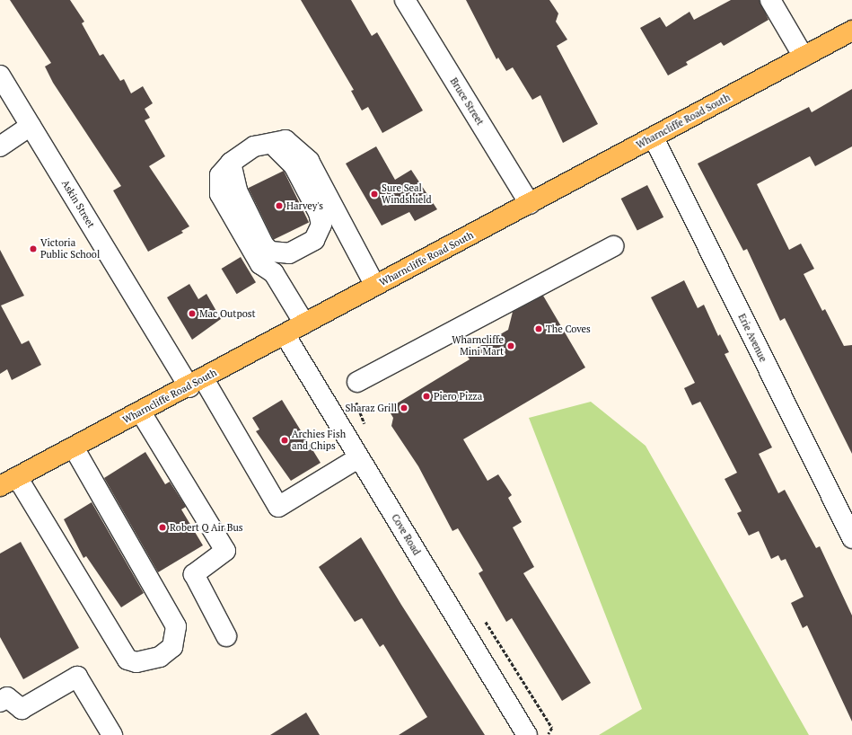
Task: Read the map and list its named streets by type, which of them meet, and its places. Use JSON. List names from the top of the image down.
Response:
{
  "streets": {
    "main road": ["Wharncliffe Road South"],
    "street": [
      "Bruce Street",
      "Askin Street",
      "Erie Avenue",
      "Cove Road"
    ]
  },
  "crossings": [
    ["Bruce Street", "Wharncliffe Road South"],
    ["Wharncliffe Road South", "Askin Street"],
    ["Wharncliffe Road South", "Erie Avenue"],
    ["Wharncliffe Road South", "Cove Road"],
    ["Askin Street", "Cove Road"]
  ],
  "places": [
    "Sure Seal Windshield",
    "Harvey's",
    "Victoria Public School",
    "Mac Outpost",
    "The Coves",
    "Wharncliffe Mini Mart",
    "Piero Pizza",
    "Sharaz Grill",
    "Archies Fish and Chips",
    "Robert Q Air Bus"
  ]
}
